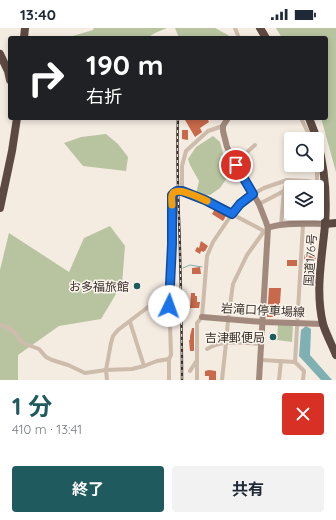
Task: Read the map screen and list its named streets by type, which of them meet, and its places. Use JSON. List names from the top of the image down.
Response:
{
  "streets": {
    "highway": ["国道176号"],
    "street": ["岩滝口停車場線"]
  },
  "crossings": [
    ["国道176号", "岩滝口停車場線"]
  ],
  "places": ["お多福旅館", "吉津郵便局"],
  "page": {
    "status": "13:40",
    "turn": ["190 m", "右折"],
    "heading": ["1 分", "410 m · 13:41"],
    "buttons": ["終了", "共有"]
  }
}
